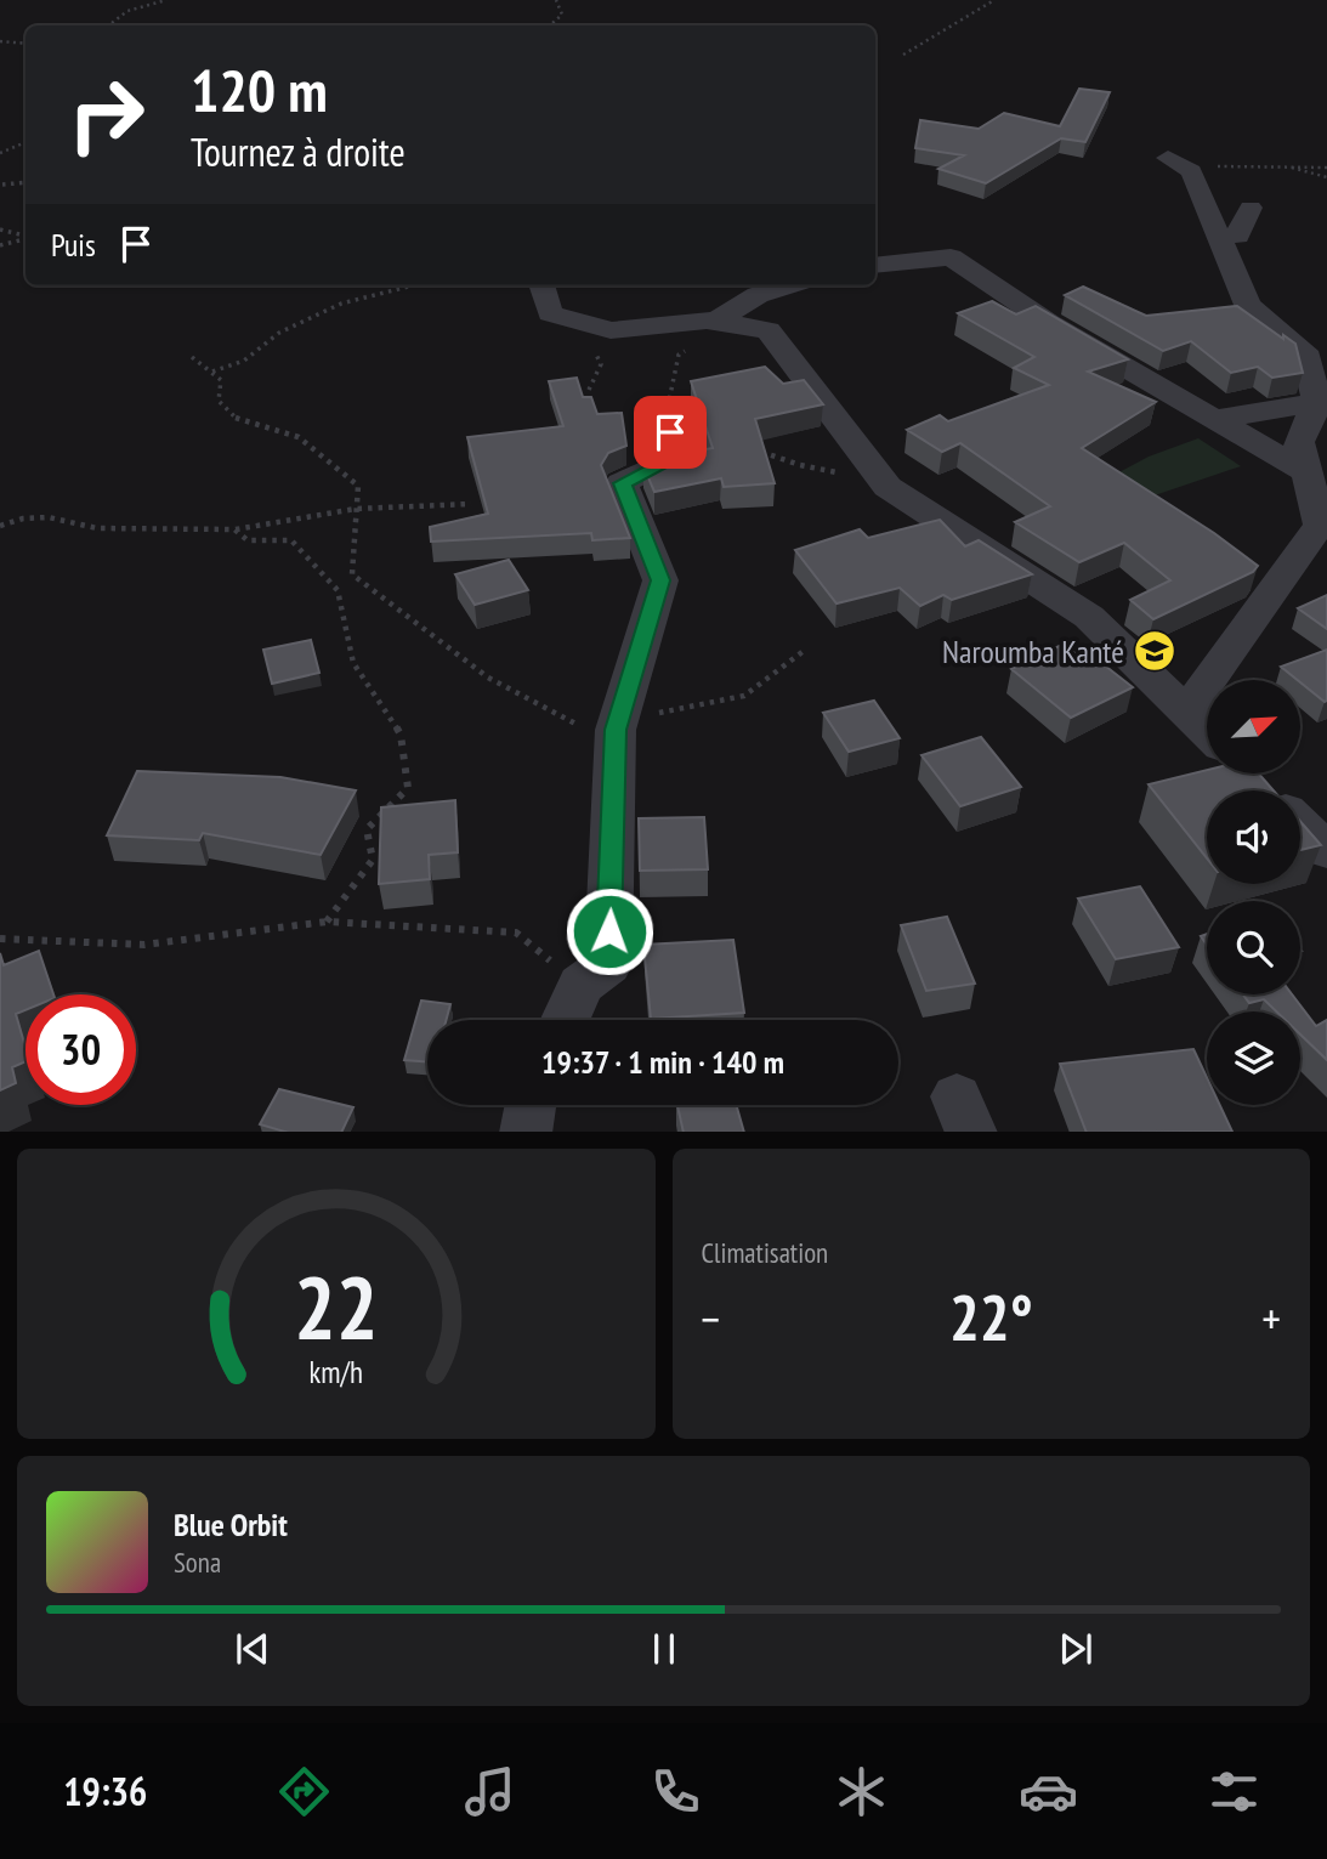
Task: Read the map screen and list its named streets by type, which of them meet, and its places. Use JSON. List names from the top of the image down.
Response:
{
  "places": {
    "school or university": ["Naroumba Kanté"]
  },
  "north": "top right",
  "page": {
    "turn": ["120 m", "Tournez à droite"],
    "then": "Puis",
    "limit": "30",
    "trip": "19:37 · 1 min · 140 m",
    "tile": "Climatisation",
    "heat": ["−", "22°", "+"],
    "song": ["Blue Orbit", "Sona"],
    "tabs": "19:36",
    "gauge": ["22", "km/h"]
  }
}
